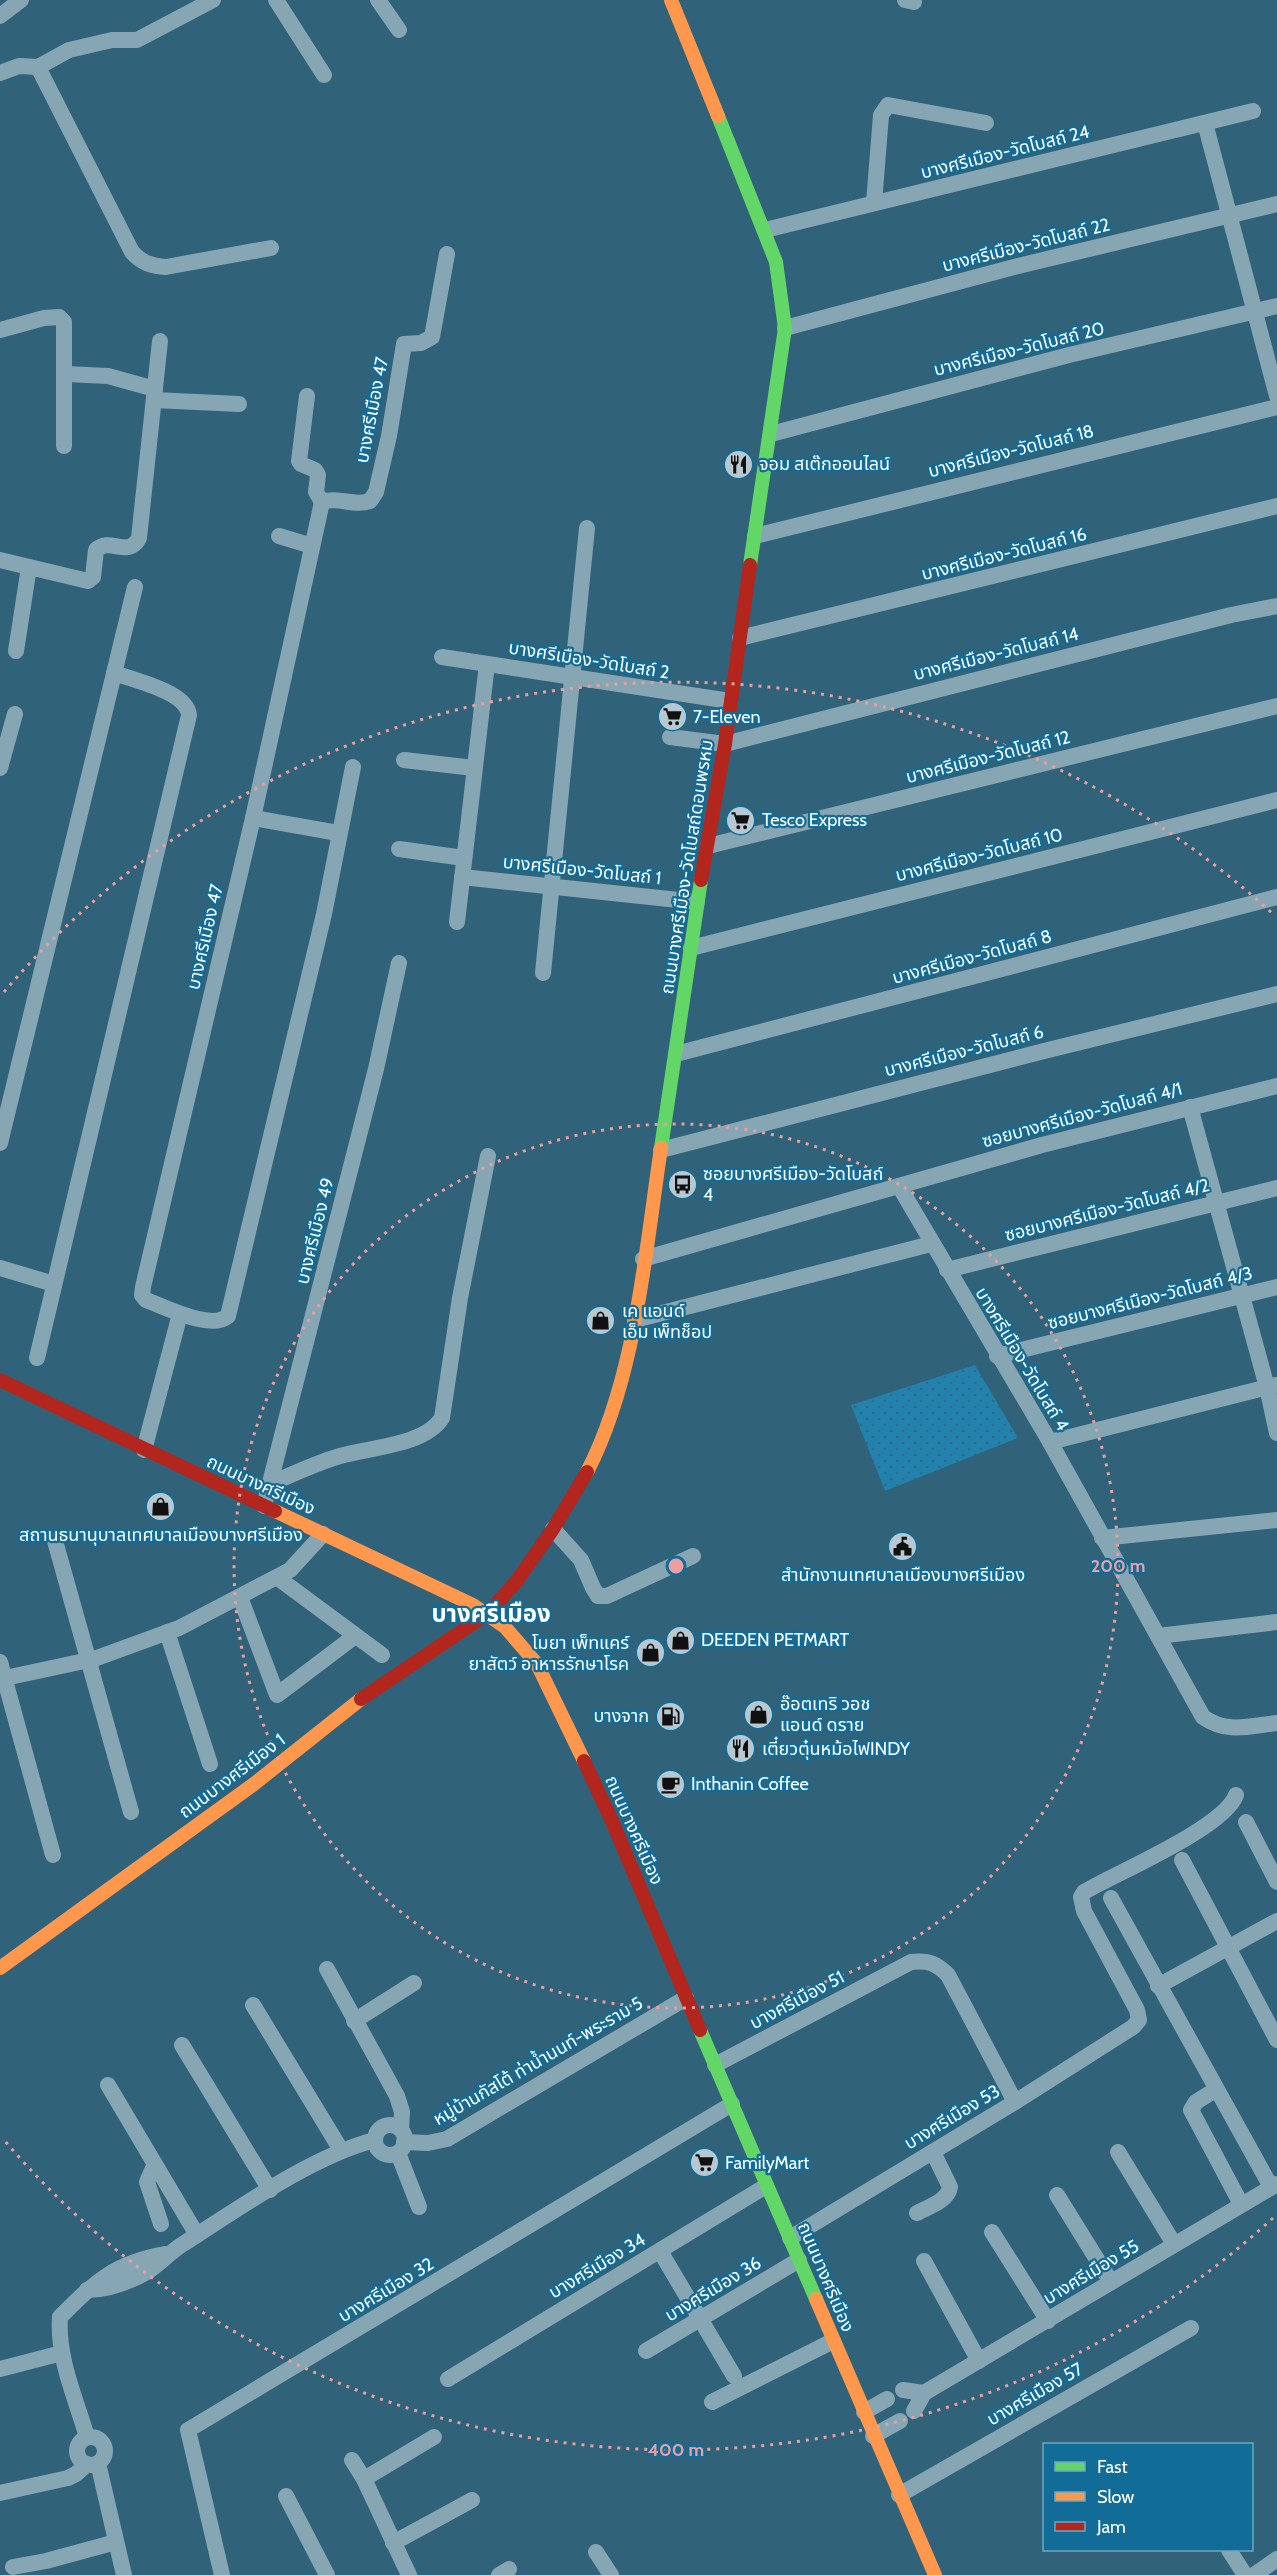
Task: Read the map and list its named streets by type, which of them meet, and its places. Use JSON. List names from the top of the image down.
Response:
{
  "streets": {
    "street": [
      "บางศรีเมือง-วัดโบสถ์ 24",
      "บางศรีเมือง-วัดโบสถ์ 22",
      "บางศรีเมือง-วัดโบสถ์ 20",
      "บางศรีเมือง 47",
      "บางศรีเมือง-วัดโบสถ์ 18",
      "บางศรีเมือง-วัดโบสถ์ 16",
      "บางศรีเมือง-วัดโบสถ์ 14",
      "บางศรีเมือง-วัดโบสถ์ 2",
      "บางศรีเมือง-วัดโบสถ์ 12",
      "บางศรีเมือง-วัดโบสถ์ 10",
      "ถนนบางศรีเมือง-วัดโบสถ์ดอนพรหม",
      "บางศรีเมือง-วัดโบสถ์ 1",
      "บางศรีเมือง-วัดโบสถ์ 8",
      "บางศรีเมือง-วัดโบสถ์ 6",
      "ซอยบางศรีเมือง-วัดโบสถ์ 4/1",
      "ซอยบางศรีเมือง-วัดโบสถ์ 4/2",
      "บางศรีเมือง 49",
      "ซอยบางศรีเมือง-วัดโบสถ์ 4/3",
      "บางศรีเมือง-วัดโบสถ์ 4",
      "ถนนบางศรีเมือง",
      "ถนนบางศรีเมือง 1",
      "บางศรีเมือง 51",
      "หมู่บ้านกัสโต้ ท่าน้ำนนท์-พระราม 5",
      "บางศรีเมือง 53",
      "บางศรีเมือง 34",
      "บางศรีเมือง 55",
      "บางศรีเมือง 36",
      "บางศรีเมือง 32",
      "บางศรีเมือง 57"
    ]
  },
  "crossings": [
    ["บางศรีเมือง-วัดโบสถ์ 24", "ถนนบางศรีเมือง-วัดโบสถ์ดอนพรหม"],
    ["บางศรีเมือง-วัดโบสถ์ 22", "ถนนบางศรีเมือง-วัดโบสถ์ดอนพรหม"],
    ["บางศรีเมือง-วัดโบสถ์ 20", "ถนนบางศรีเมือง-วัดโบสถ์ดอนพรหม"],
    ["บางศรีเมือง-วัดโบสถ์ 18", "ถนนบางศรีเมือง-วัดโบสถ์ดอนพรหม"],
    ["บางศรีเมือง-วัดโบสถ์ 16", "ถนนบางศรีเมือง-วัดโบสถ์ดอนพรหม"],
    ["บางศรีเมือง-วัดโบสถ์ 14", "ถนนบางศรีเมือง-วัดโบสถ์ดอนพรหม"],
    ["บางศรีเมือง-วัดโบสถ์ 2", "ถนนบางศรีเมือง-วัดโบสถ์ดอนพรหม"],
    ["บางศรีเมือง-วัดโบสถ์ 12", "ถนนบางศรีเมือง-วัดโบสถ์ดอนพรหม"],
    ["บางศรีเมือง-วัดโบสถ์ 10", "ถนนบางศรีเมือง-วัดโบสถ์ดอนพรหม"],
    ["ถนนบางศรีเมือง-วัดโบสถ์ดอนพรหม", "บางศรีเมือง-วัดโบสถ์ 1"],
    ["ถนนบางศรีเมือง-วัดโบสถ์ดอนพรหม", "บางศรีเมือง-วัดโบสถ์ 8"],
    ["ถนนบางศรีเมือง-วัดโบสถ์ดอนพรหม", "บางศรีเมือง-วัดโบสถ์ 6"],
    ["ถนนบางศรีเมือง-วัดโบสถ์ดอนพรหม", "ถนนบางศรีเมือง"],
    ["ถนนบางศรีเมือง-วัดโบสถ์ดอนพรหม", "ถนนบางศรีเมือง 1"],
    ["ซอยบางศรีเมือง-วัดโบสถ์ 4/1", "บางศรีเมือง-วัดโบสถ์ 4"],
    ["ซอยบางศรีเมือง-วัดโบสถ์ 4/2", "บางศรีเมือง-วัดโบสถ์ 4"],
    ["บางศรีเมือง 49", "ถนนบางศรีเมือง"],
    ["ซอยบางศรีเมือง-วัดโบสถ์ 4/3", "บางศรีเมือง-วัดโบสถ์ 4"],
    ["ถนนบางศรีเมือง", "ถนนบางศรีเมือง 1"],
    ["ถนนบางศรีเมือง", "บางศรีเมือง 51"],
    ["ถนนบางศรีเมือง", "หมู่บ้านกัสโต้ ท่าน้ำนนท์-พระราม 5"],
    ["ถนนบางศรีเมือง", "บางศรีเมือง 53"],
    ["ถนนบางศรีเมือง", "บางศรีเมือง 34"],
    ["ถนนบางศรีเมือง", "บางศรีเมือง 36"],
    ["ถนนบางศรีเมือง", "บางศรีเมือง 32"],
    ["ถนนบางศรีเมือง", "บางศรีเมือง 57"],
    ["บางศรีเมือง 51", "บางศรีเมือง 53"]
  ],
  "districts": ["บางศรีเมือง"],
  "places": {
    "restaurant": ["จอม สเต๊กออนไลน์", "เตี๋ยวตุ๋นหม้อไฟINDY"],
    "supermarket": ["7-Eleven", "Tesco Express", "FamilyMart"],
    "bus stop": ["ซอยบางศรีเมือง-วัดโบสถ์ 4"],
    "shop": [
      "เค แอนด์ เอ็ม เพ็ทช็อป",
      "สถานธนานุบาลเทศบาลเมืองบางศรีเมือง",
      "DEEDEN PETMART",
      "โมยา เพ็ทแคร์ ยาสัตว์ อาหารรักษาโรค",
      "อ๊อตเทริ วอช แอนด์ ดราย"
    ],
    "public building": ["สำนักงานเทศบาลเมืองบางศรีเมือง"],
    "fuel station": ["บางจาก"],
    "cafe": ["Inthanin Coffee"]
  },
  "legend": ["Fast", "Slow", "Jam"],
  "rings": ["200 m", "400 m"]
}
